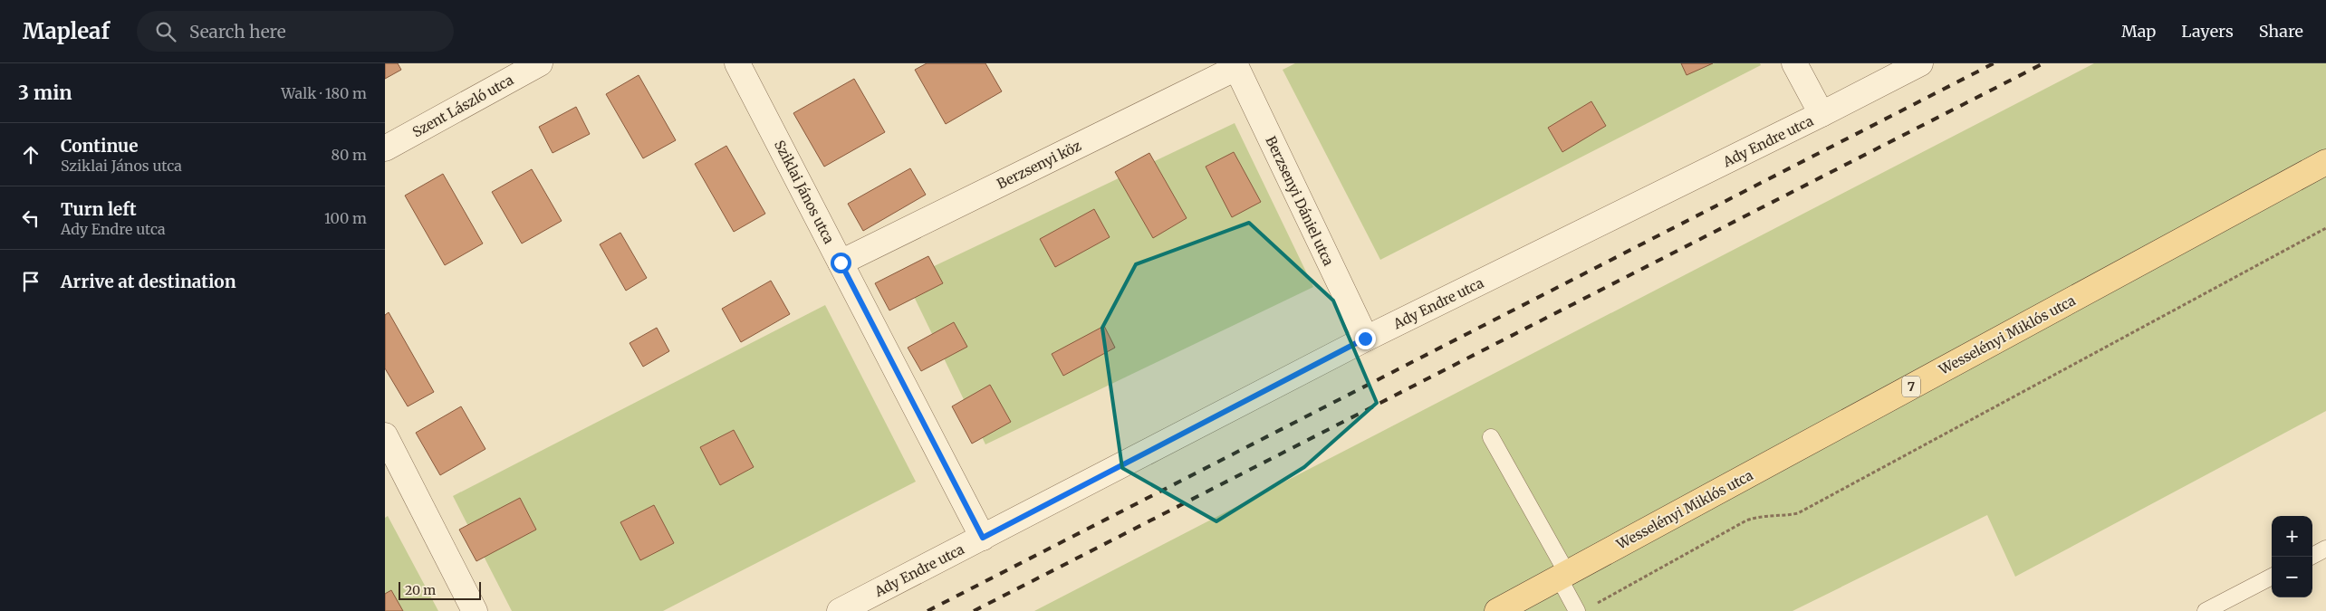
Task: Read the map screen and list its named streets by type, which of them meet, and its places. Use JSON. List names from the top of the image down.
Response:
{
  "streets": {
    "main road": ["Wesselényi Miklós utca", "7"],
    "street": [
      "Szent László utca",
      "Ady Endre utca",
      "Berzsenyi köz",
      "Sziklai János utca",
      "Berzsenyi Dániel utca"
    ]
  },
  "crossings": [
    ["Ady Endre utca", "Sziklai János utca"],
    ["Ady Endre utca", "Berzsenyi Dániel utca"],
    ["Berzsenyi köz", "Sziklai János utca"],
    ["Berzsenyi köz", "Berzsenyi Dániel utca"]
  ],
  "scale_bar": "20 m",
  "page": {
    "header": "Mapleaf",
    "search": "Search here",
    "nav": ["Map", "Layers", "Share"],
    "heading": ["3 min", "Walk · 180 m"],
    "list": [
      ["Continue", "Sziklai János utca", "80 m"],
      ["Turn left", "Ady Endre utca", "100 m"],
      "Arrive at destination"
    ],
    "map_buttons": ["+", "−"],
    "scale": "20 m"
  }
}
